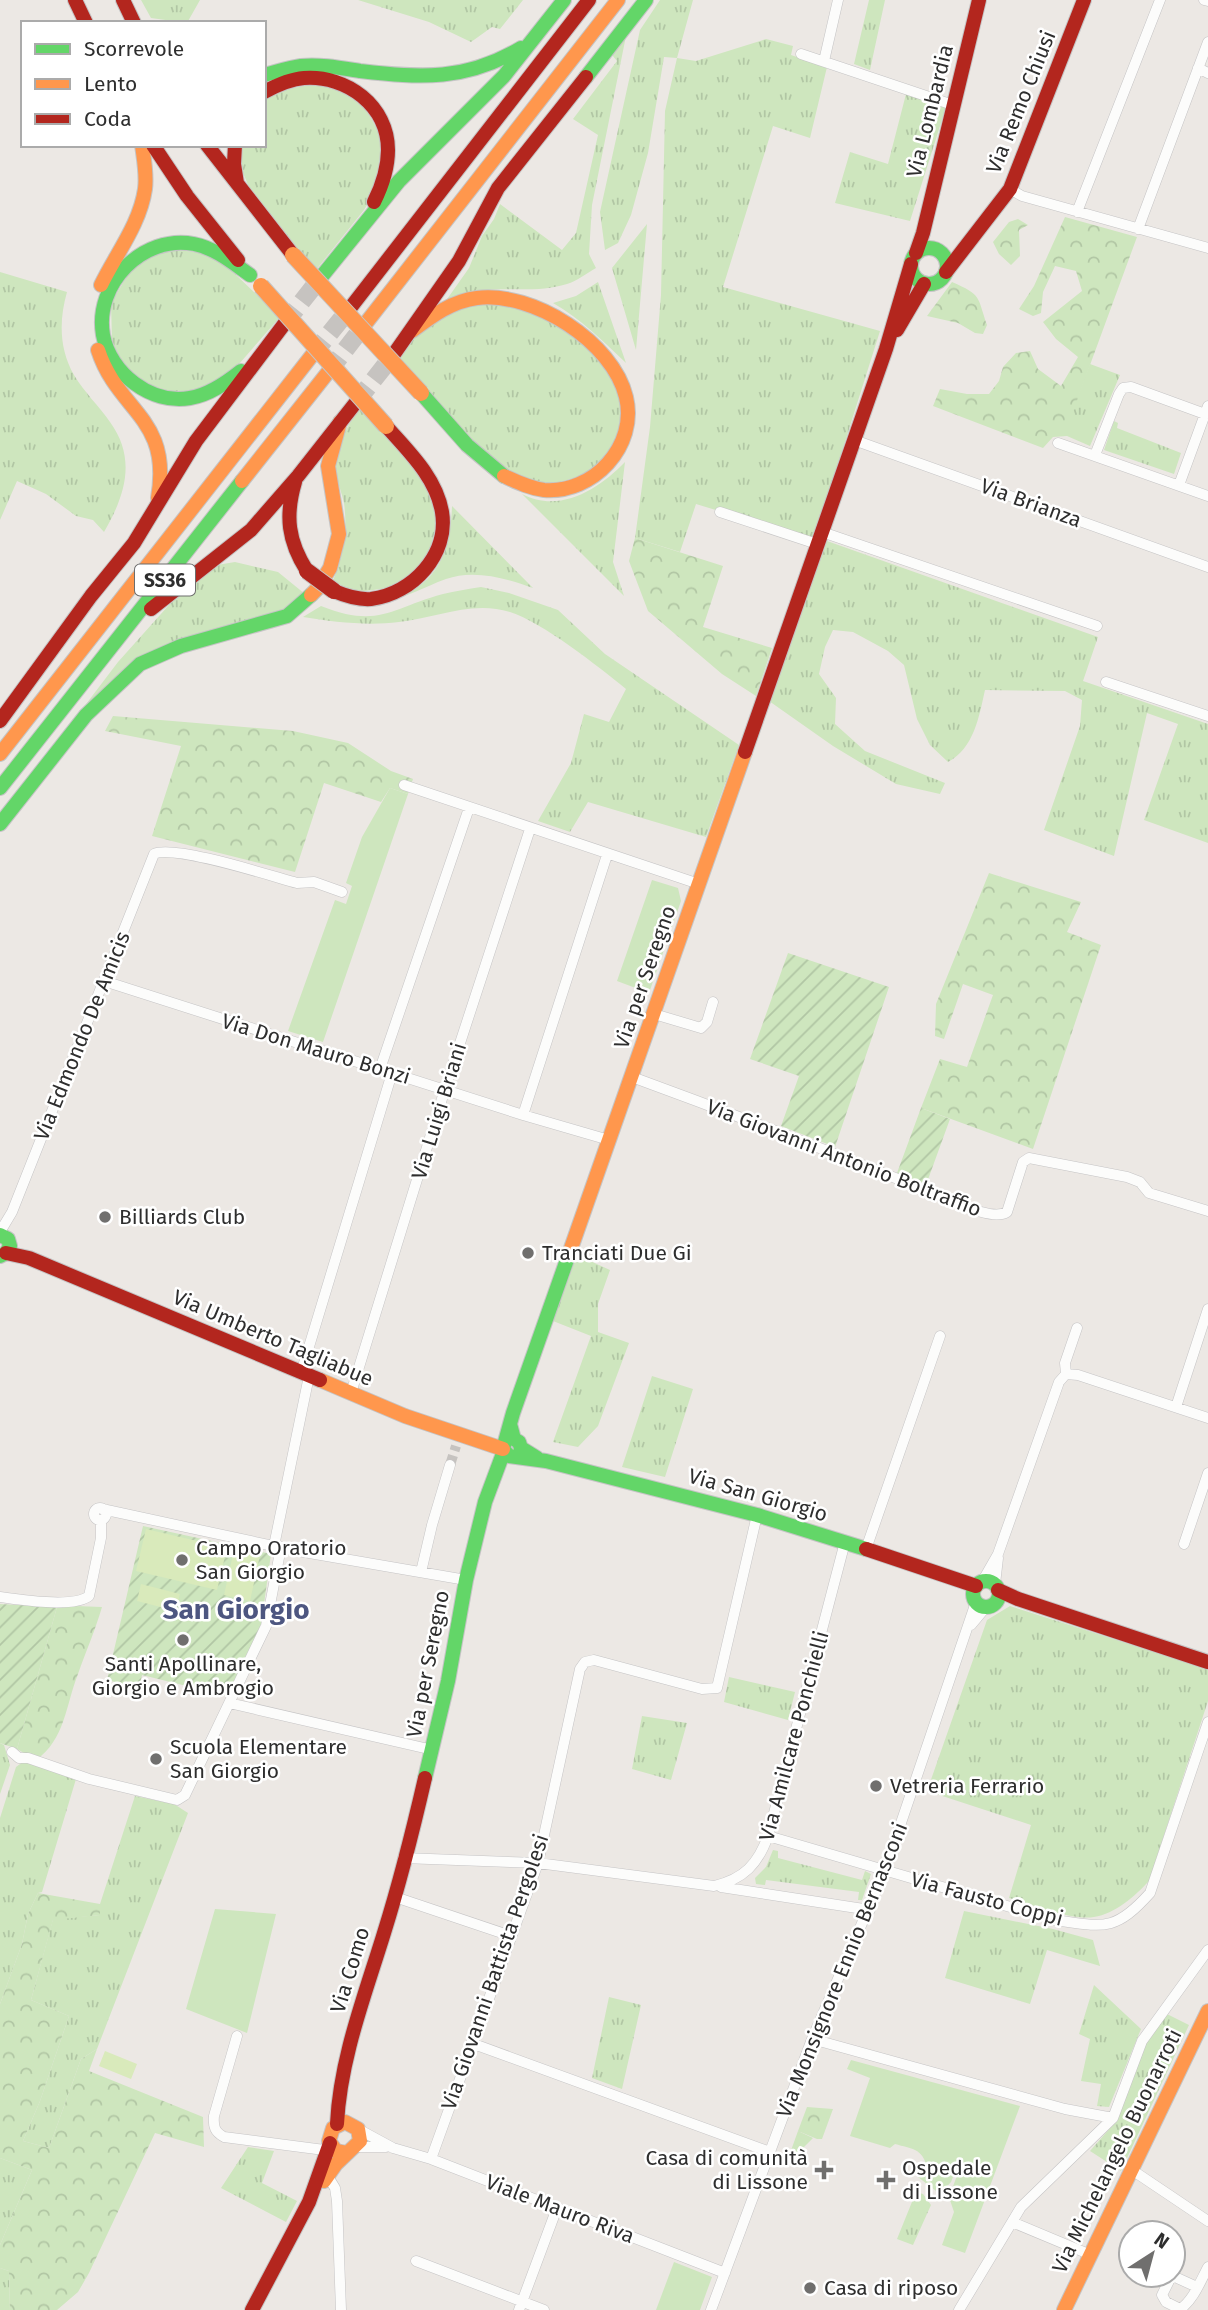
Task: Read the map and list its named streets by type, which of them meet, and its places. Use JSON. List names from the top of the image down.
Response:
{
  "streets": {
    "main road": [
      "Via Remo Chiusi",
      "Via Lombardia",
      "SS36",
      "Via per Seregno",
      "Via Umberto Tagliabue",
      "Via San Giorgio",
      "Via Como",
      "Via Michelangelo Buonarroti"
    ],
    "street": [
      "Via Brianza",
      "Via Edmondo De Amicis",
      "Via Don Mauro Bonzi",
      "Via Luigi Briani",
      "Via Giovanni Antonio Boltraffio",
      "Via Amilcare Ponchielli",
      "Via Fausto Coppi",
      "Via Monsignore Ennio Bernasconi",
      "Via Giovanni Battista Pergolesi",
      "Viale Mauro Riva"
    ]
  },
  "crossings": [
    ["Via Remo Chiusi", "Via Lombardia"],
    ["Via Lombardia", "Via Brianza"],
    ["Via Lombardia", "Via per Seregno"],
    ["Via per Seregno", "Via Don Mauro Bonzi"],
    ["Via per Seregno", "Via Giovanni Antonio Boltraffio"],
    ["Via per Seregno", "Via Umberto Tagliabue"],
    ["Via per Seregno", "Via San Giorgio"],
    ["Via per Seregno", "Via Amilcare Ponchielli"],
    ["Via per Seregno", "Via Como"],
    ["Via Edmondo De Amicis", "Via Don Mauro Bonzi"],
    ["Via Edmondo De Amicis", "Via Umberto Tagliabue"],
    ["Via Don Mauro Bonzi", "Via Luigi Briani"],
    ["Via Luigi Briani", "Via Umberto Tagliabue"],
    ["Via Umberto Tagliabue", "Via San Giorgio"],
    ["Via San Giorgio", "Via Amilcare Ponchielli"],
    ["Via San Giorgio", "Via Monsignore Ennio Bernasconi"],
    ["Via San Giorgio", "Via Giovanni Battista Pergolesi"],
    ["Via Amilcare Ponchielli", "Via Fausto Coppi"],
    ["Via Amilcare Ponchielli", "Via Como"],
    ["Via Amilcare Ponchielli", "Via Giovanni Battista Pergolesi"],
    ["Via Fausto Coppi", "Via Monsignore Ennio Bernasconi"],
    ["Via Como", "Viale Mauro Riva"],
    ["Via Monsignore Ennio Bernasconi", "Viale Mauro Riva"],
    ["Via Giovanni Battista Pergolesi", "Viale Mauro Riva"]
  ],
  "districts": ["San Giorgio"],
  "places": {
    "other": [
      "Billiards Club",
      "Tranciati Due Gi",
      "Campo Oratorio San Giorgio",
      "Santi Apollinare, Giorgio e Ambrogio",
      "Scuola Elementare San Giorgio",
      "Vetreria Ferrario",
      "Casa di riposo"
    ],
    "health": ["Casa di comunità di Lissone", "Ospedale di Lissone"]
  },
  "legend": ["Scorrevole", "Lento", "Coda"],
  "north": "top right"
}
